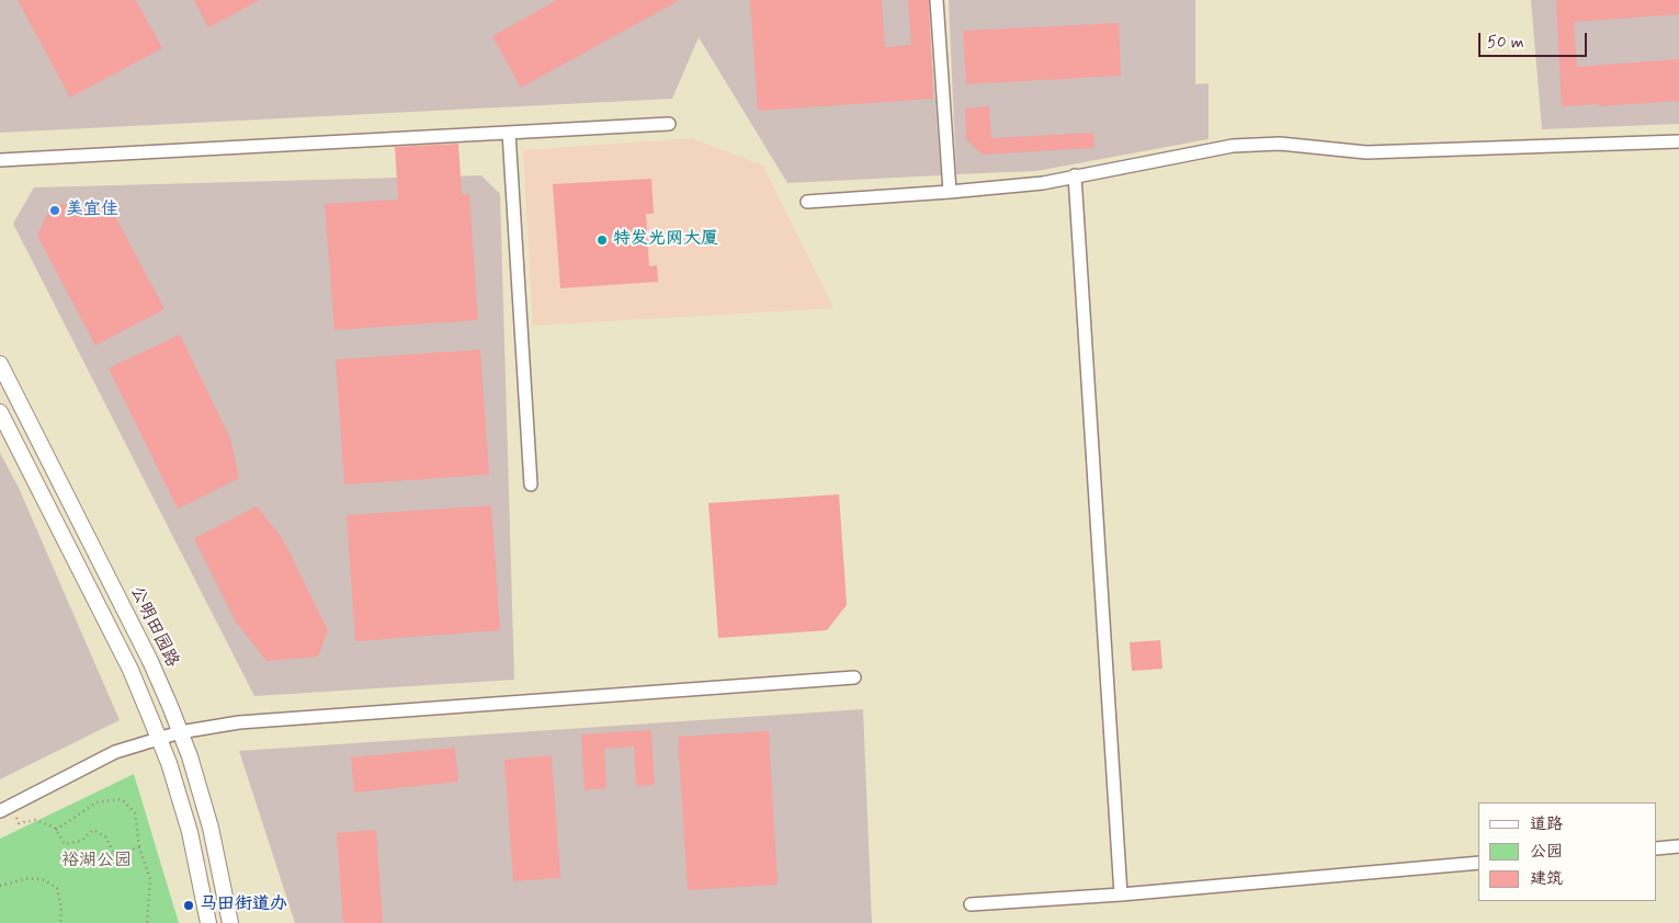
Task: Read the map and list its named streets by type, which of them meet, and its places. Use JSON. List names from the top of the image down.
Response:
{
  "streets": {
    "street": ["公明田园路"]
  },
  "parks": ["裕湖公园"],
  "places": ["美宜佳", "特发光网大厦", "马田街道办"],
  "legend": ["道路", "公园", "建筑"],
  "scale_bar": "50 m"
}
